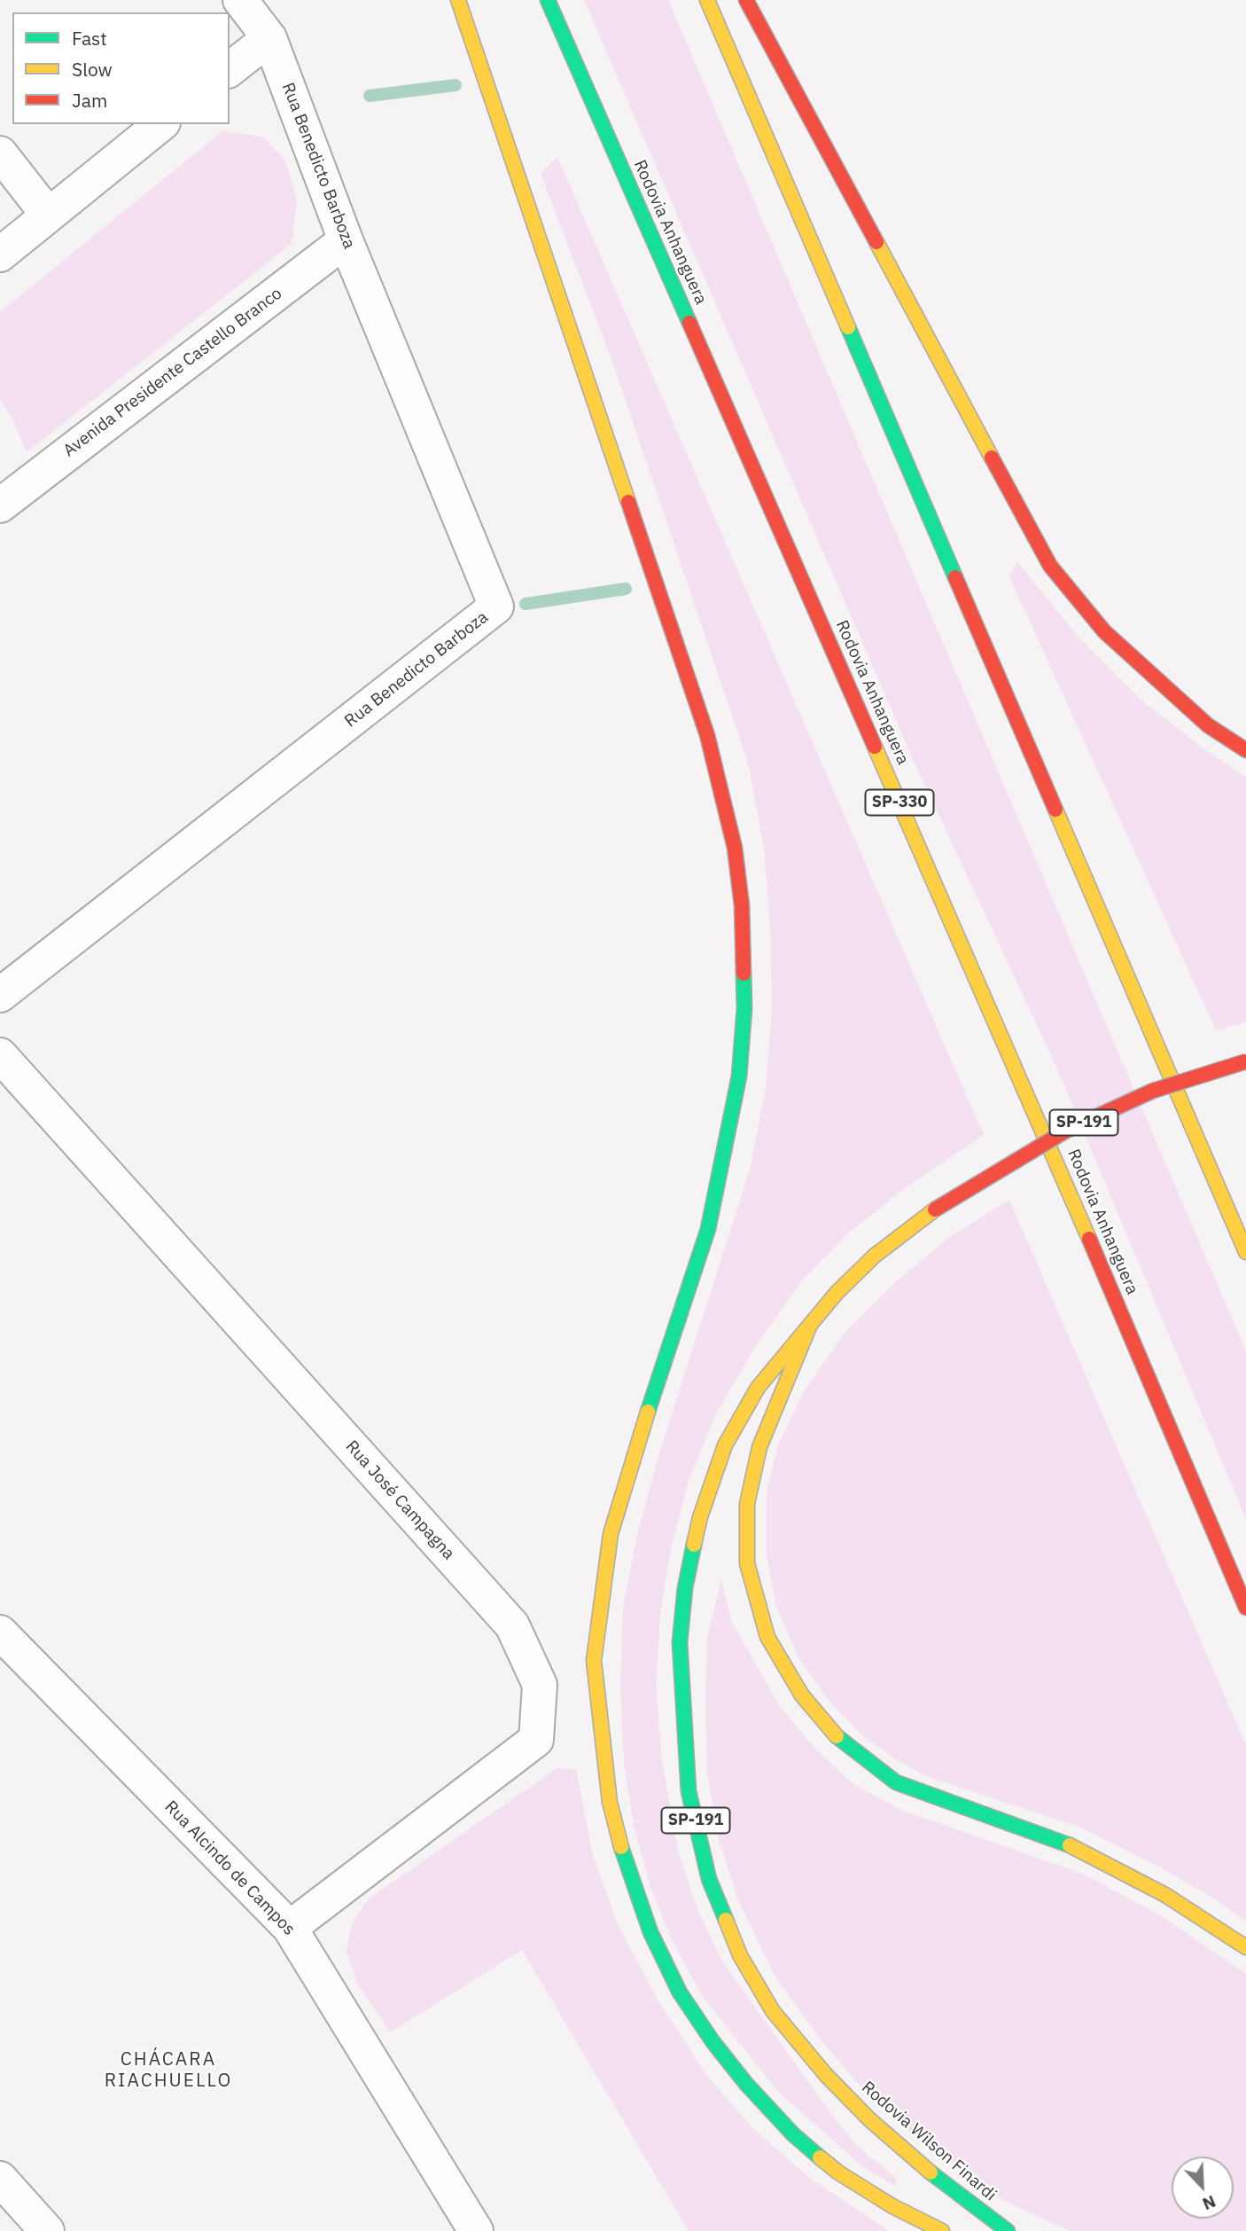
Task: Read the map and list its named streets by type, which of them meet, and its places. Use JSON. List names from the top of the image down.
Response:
{
  "streets": {
    "main road": [
      "Rodovia Anhanguera",
      "SP-330",
      "SP-191",
      "Rodovia Wilson Finardi"
    ],
    "street": [
      "Rua Benedicto Barboza",
      "Avenida Presidente Castello Branco",
      "Rua José Campagna",
      "Rua Alcindo de Campos"
    ]
  },
  "crossings": [
    ["Rua Benedicto Barboza", "Avenida Presidente Castello Branco"],
    ["Rua José Campagna", "Rua Alcindo de Campos"]
  ],
  "districts": ["CHÁCARA RIACHUELLO"],
  "legend": ["Fast", "Slow", "Jam"],
  "north": "bottom right"
}
